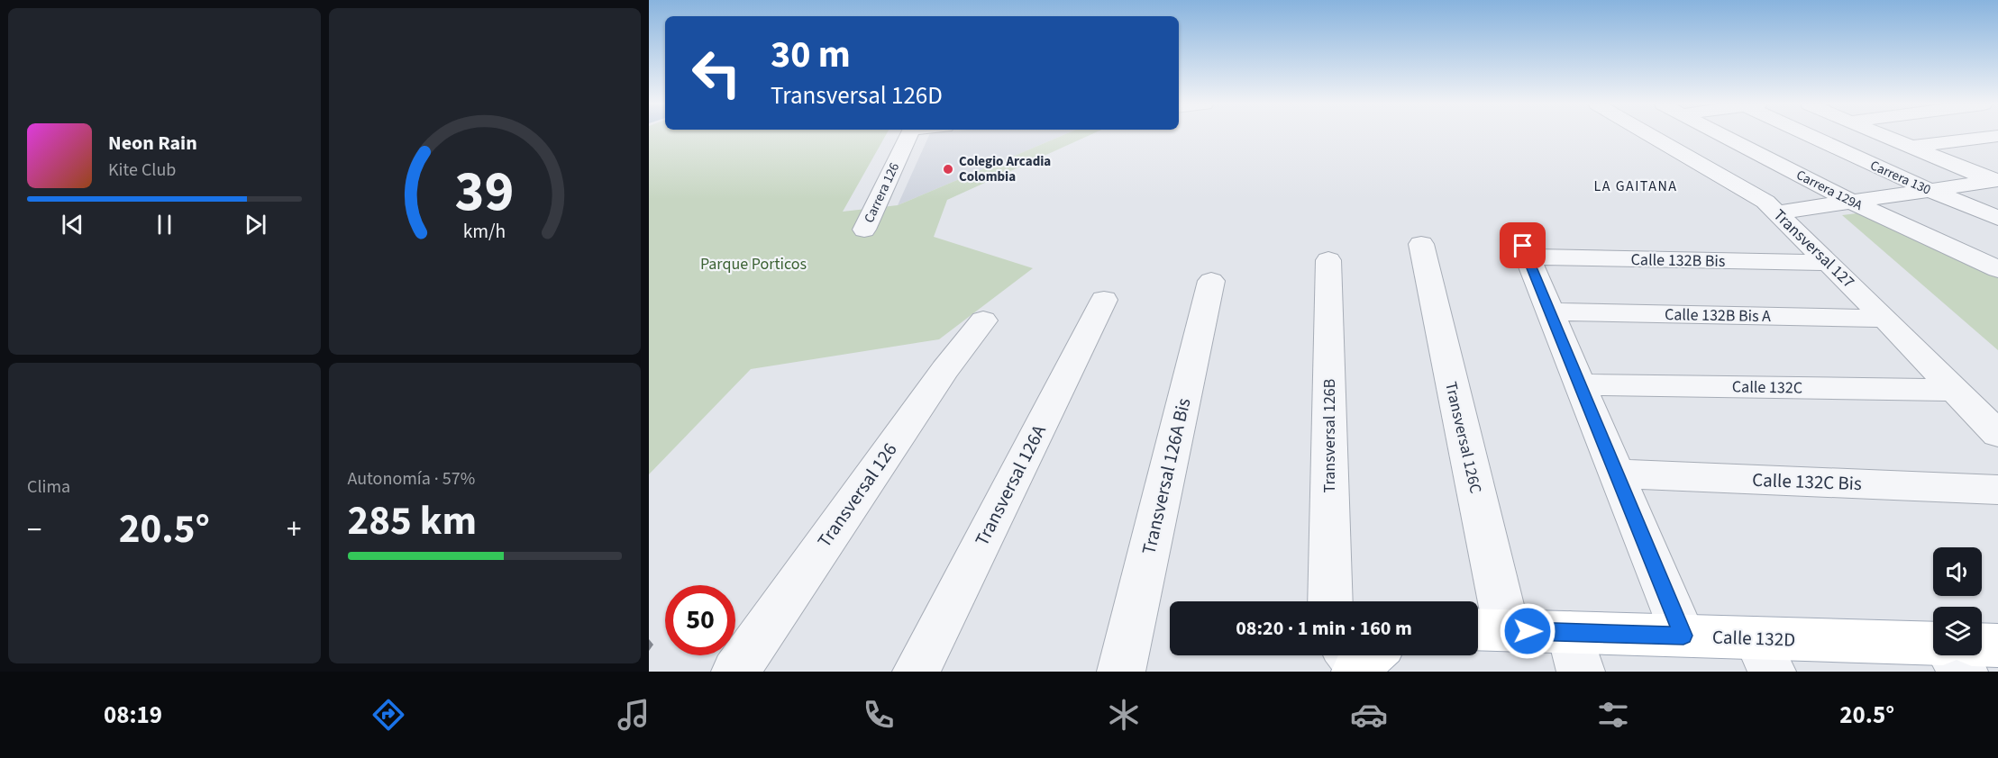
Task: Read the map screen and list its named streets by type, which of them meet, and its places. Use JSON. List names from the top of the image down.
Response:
{
  "streets": {
    "main road": ["Calle 132D"],
    "street": [
      "Carrera 130",
      "Carrera 129A",
      "Carrera 126",
      "Transversal 127",
      "Calle 132B Bis",
      "Calle 132B Bis A",
      "Calle 132C",
      "Transversal 126B",
      "Transversal 126C",
      "Transversal 126A Bis",
      "Calle 132C Bis",
      "Transversal 126A",
      "Transversal 126"
    ]
  },
  "crossings": [
    ["Transversal 127", "Calle 132B Bis"],
    ["Transversal 127", "Calle 132B Bis A"],
    ["Transversal 127", "Calle 132C"],
    ["Calle 132B Bis", "Calle 132B Bis A"],
    ["Transversal 126C", "Calle 132D"]
  ],
  "districts": ["LA GAITANA"],
  "parks": ["Parque Porticos"],
  "places": ["Colegio Arcadia Colombia"],
  "page": {
    "turn": ["30 m", "Transversal 126D"],
    "song": ["Neon Rain", "Kite Club"],
    "tile": [
      "Clima",
      ["Autonomía · 57%", "285 km"]
    ],
    "heat": ["−", "20.5°", "+"],
    "limit": "50",
    "trip": "08:20 · 1 min · 160 m",
    "tabs": ["08:19", "20.5°"],
    "gauge": ["39", "km/h"]
  }
}
